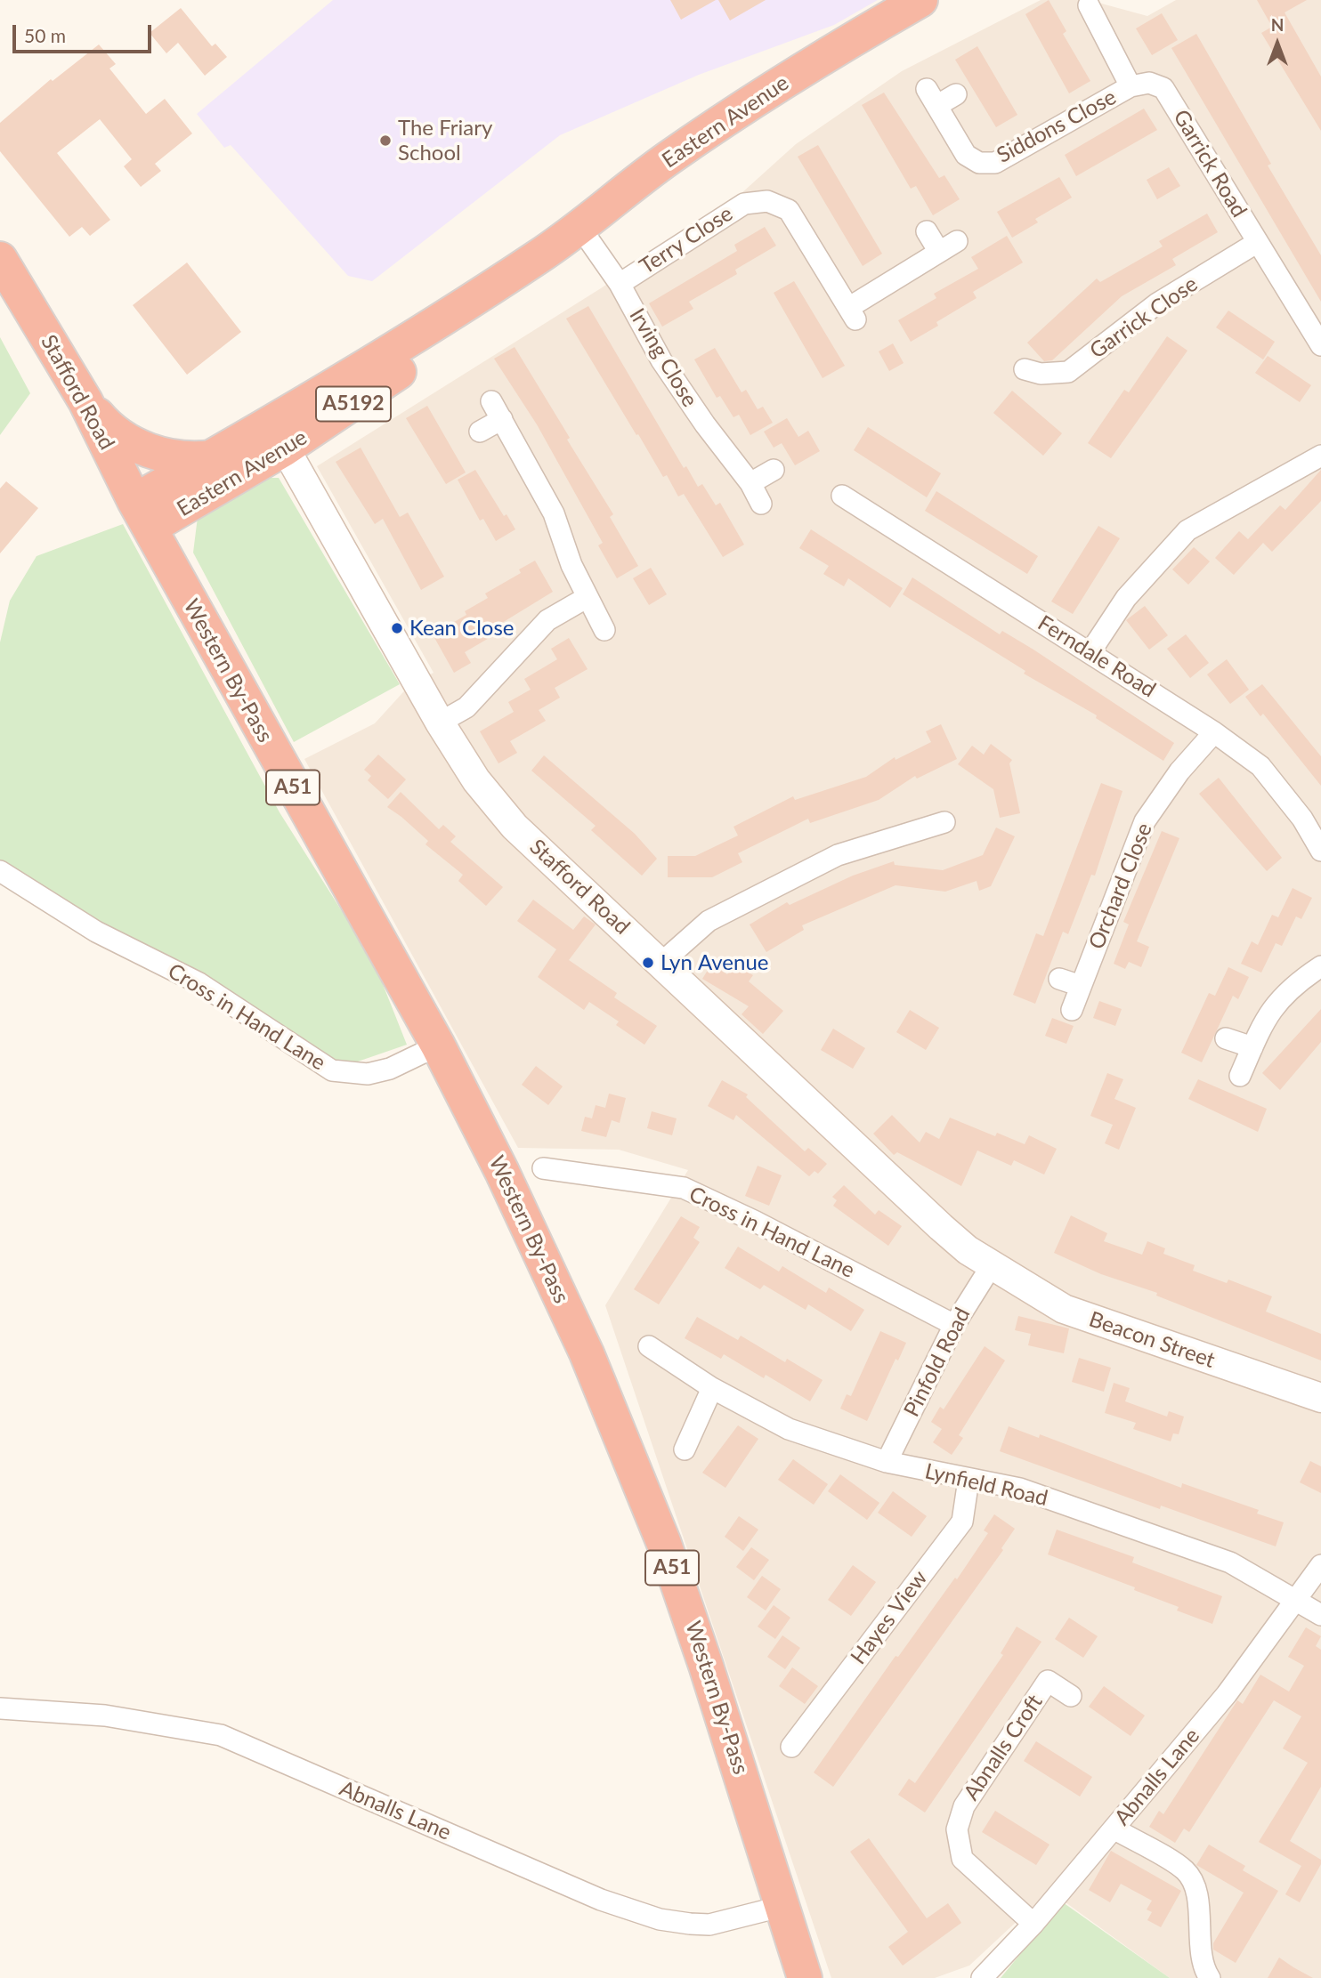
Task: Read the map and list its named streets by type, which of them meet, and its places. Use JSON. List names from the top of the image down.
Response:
{
  "streets": {
    "highway": [
      "Eastern Avenue",
      "Stafford Road",
      "A5192",
      "Western By-Pass",
      "A51"
    ],
    "street": [
      "Siddons Close",
      "Garrick Road",
      "Terry Close",
      "Garrick Close",
      "Irving Close",
      "Ferndale Road",
      "Orchard Close",
      "Cross in Hand Lane",
      "Beacon Street",
      "Pinfold Road",
      "Lynfield Road",
      "Hayes View",
      "Abnalls Croft",
      "Abnalls Lane"
    ]
  },
  "crossings": [
    ["Eastern Avenue", "Irving Close"],
    ["Eastern Avenue", "Stafford Road"],
    ["Eastern Avenue", "Western By-Pass"],
    ["Siddons Close", "Garrick Road"],
    ["Garrick Road", "Garrick Close"],
    ["Terry Close", "Irving Close"],
    ["Stafford Road", "Western By-Pass"],
    ["Stafford Road", "Beacon Street"],
    ["Stafford Road", "Pinfold Road"],
    ["Ferndale Road", "Orchard Close"],
    ["Western By-Pass", "Cross in Hand Lane"],
    ["Western By-Pass", "Abnalls Lane"],
    ["Cross in Hand Lane", "Pinfold Road"],
    ["Beacon Street", "Pinfold Road"],
    ["Pinfold Road", "Lynfield Road"],
    ["Lynfield Road", "Hayes View"],
    ["Lynfield Road", "Abnalls Lane"],
    ["Abnalls Croft", "Abnalls Lane"]
  ],
  "places": ["The Friary School", "Kean Close", "Lyn Avenue"],
  "scale_bar": "50 m",
  "north": "top"
}
